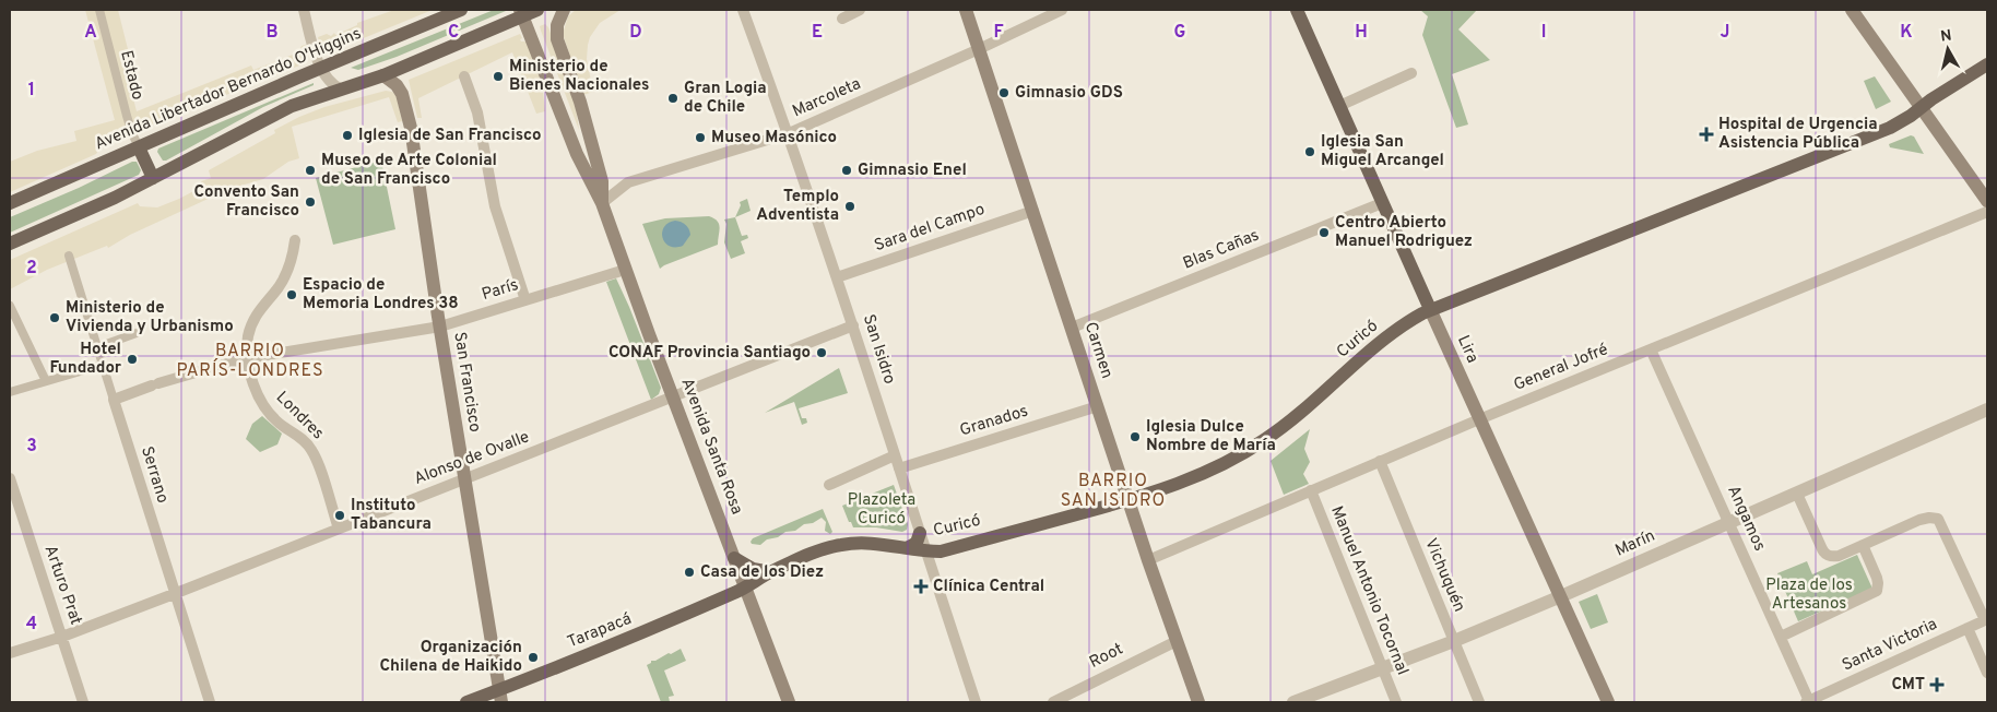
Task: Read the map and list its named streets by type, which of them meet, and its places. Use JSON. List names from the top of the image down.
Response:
{
  "streets": {
    "main road": [
      "Avenida Libertador Bernardo O'Higgins",
      "Curicó",
      "Lira",
      "Carmen",
      "San Francisco",
      "Avenida Santa Rosa",
      "Tarapacá"
    ],
    "street": [
      "Estado",
      "Marcoleta",
      "Sara del Campo",
      "Blas Cañas",
      "París",
      "San Isidro",
      "General Jofré",
      "Londres",
      "Granados",
      "Alonso de Ovalle",
      "Serrano",
      "Angamos",
      "Marín",
      "Vichuquén",
      "Arturo Prat",
      "Manuel Antonio Tocornal",
      "Santa Victoria",
      "Root"
    ]
  },
  "crossings": [
    ["Estado", "Avenida Libertador Bernardo O'Higgins"],
    ["Marcoleta", "San Isidro"],
    ["Marcoleta", "Carmen"],
    ["Marcoleta", "Avenida Santa Rosa"],
    ["Sara del Campo", "San Isidro"],
    ["Sara del Campo", "Carmen"],
    ["Blas Cañas", "Lira"],
    ["Blas Cañas", "Carmen"],
    ["París", "San Francisco"],
    ["París", "Londres"],
    ["París", "Avenida Santa Rosa"],
    ["París", "Serrano"],
    ["Curicó", "San Isidro"],
    ["Curicó", "Lira"],
    ["Curicó", "Carmen"],
    ["Curicó", "Avenida Santa Rosa"],
    ["Curicó", "Tarapacá"],
    ["San Isidro", "Granados"],
    ["San Isidro", "Alonso de Ovalle"],
    ["Lira", "General Jofré"],
    ["Lira", "Marín"],
    ["Carmen", "General Jofré"],
    ["Carmen", "Granados"],
    ["Carmen", "Root"],
    ["General Jofré", "Angamos"],
    ["General Jofré", "Vichuquén"],
    ["General Jofré", "Manuel Antonio Tocornal"],
    ["San Francisco", "Alonso de Ovalle"],
    ["San Francisco", "Tarapacá"],
    ["Londres", "Alonso de Ovalle"],
    ["Avenida Santa Rosa", "Alonso de Ovalle"],
    ["Avenida Santa Rosa", "Tarapacá"],
    ["Alonso de Ovalle", "Serrano"],
    ["Alonso de Ovalle", "Arturo Prat"],
    ["Angamos", "Marín"],
    ["Angamos", "Santa Victoria"],
    ["Marín", "Vichuquén"],
    ["Marín", "Manuel Antonio Tocornal"]
  ],
  "districts": ["BARRIO PARÍS-LONDRES", "BARRIO SAN ISIDRO"],
  "parks": ["Plazoleta Curicó", "Plaza de los Artesanos"],
  "places": {
    "other": [
      "Ministerio de Bienes Nacionales",
      "Gimnasio GDS",
      "Gran Logia de Chile",
      "Iglesia de San Francisco",
      "Museo Masónico",
      "Iglesia San Miguel Arcangel",
      "Museo de Arte Colonial de San Francisco",
      "Gimnasio Enel",
      "Convento San Francisco",
      "Templo Adventista",
      "Centro Abierto Manuel Rodriguez",
      "Espacio de Memoria Londres 38",
      "Ministerio de Vivienda y Urbanismo",
      "CONAF Provincia Santiago",
      "Hotel Fundador",
      "Iglesia Dulce Nombre de María",
      "Instituto Tabancura",
      "Casa de los Diez",
      "Organización Chilena de Haikido"
    ],
    "health": ["Hospital de Urgencia Asistencia Pública", "Clínica Central", "CMT"]
  },
  "north": "top",
  "grid": {
    "columns": [
      "A",
      "B",
      "C",
      "D",
      "E",
      "F",
      "G",
      "H",
      "I",
      "J",
      "K"
    ],
    "rows": [
      "1",
      "2",
      "3",
      "4"
    ]
  }
}
